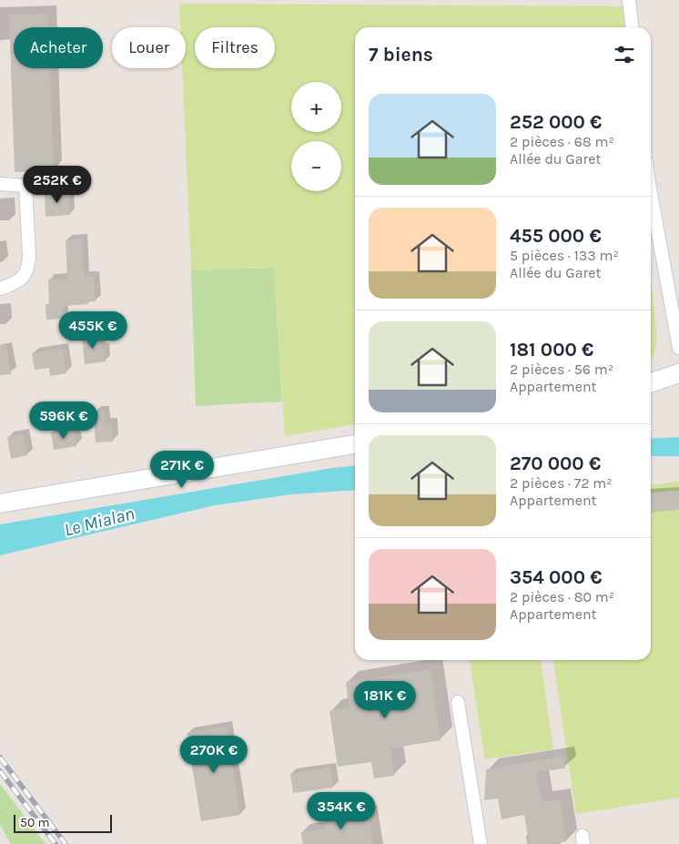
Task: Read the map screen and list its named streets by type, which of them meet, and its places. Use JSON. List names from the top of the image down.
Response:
{
  "water": ["Le Mialan"],
  "scale_bar": "50 m",
  "page": {
    "chip": ["Acheter", "Louer", "Filtres"],
    "heading": "7 biens",
    "map_buttons": ["+", "−"],
    "list": [
      {
        "name": "252 000 €",
        "note": "2 pièces · 68 m² · Allée du Garet"
      },
      {
        "name": "455 000 €",
        "note": "5 pièces · 133 m² · Allée du Garet"
      },
      {
        "name": "181 000 €",
        "note": "2 pièces · 56 m² · Appartement"
      },
      {
        "name": "270 000 €",
        "note": "2 pièces · 72 m² · Appartement"
      },
      {
        "name": "354 000 €",
        "note": "2 pièces · 80 m² · Appartement"
      }
    ],
    "price": [
      "252K €",
      "455K €",
      "596K €",
      "271K €",
      "181K €",
      "270K €",
      "354K €"
    ],
    "scale": "50 m"
  }
}
